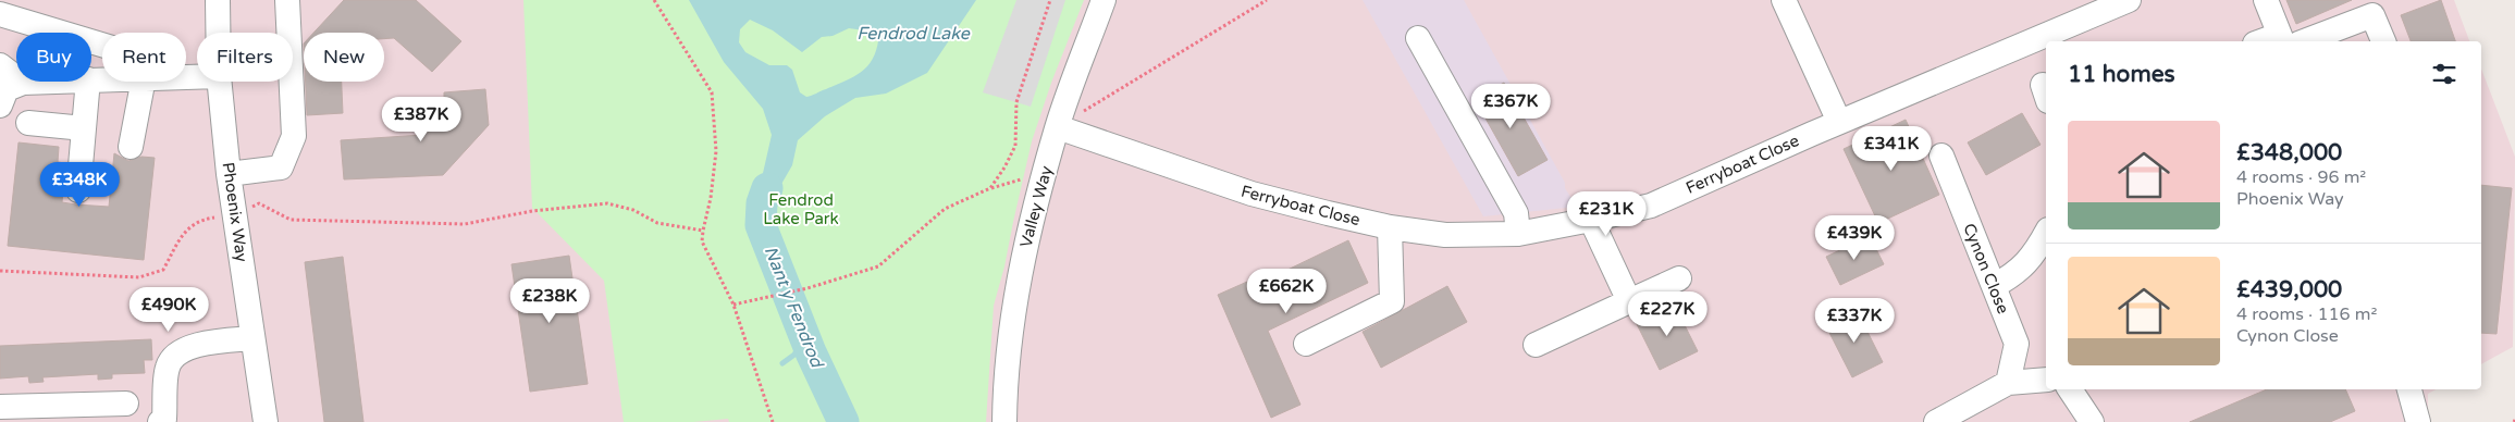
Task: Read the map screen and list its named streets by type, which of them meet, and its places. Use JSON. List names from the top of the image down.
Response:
{
  "streets": {
    "street": [
      "Ferryboat Close",
      "Valley Way",
      "Phoenix Way",
      "Cynon Close"
    ]
  },
  "crossings": [
    ["Ferryboat Close", "Valley Way"]
  ],
  "water": ["Fendrod Lake", "Nant y Fendrod"],
  "parks": ["Fendrod Lake Park"],
  "page": {
    "chip": [
      "Buy",
      "Rent",
      "Filters",
      "New"
    ],
    "heading": "11 homes",
    "price": [
      "£367K",
      "£387K",
      "£341K",
      "£348K",
      "£231K",
      "£439K",
      "£662K",
      "£238K",
      "£490K",
      "£227K",
      "£337K"
    ],
    "list": [
      {
        "name": "£348,000",
        "note": "4 rooms · 96 m² · Phoenix Way"
      },
      {
        "name": "£439,000",
        "note": "4 rooms · 116 m² · Cynon Close"
      }
    ]
  }
}
